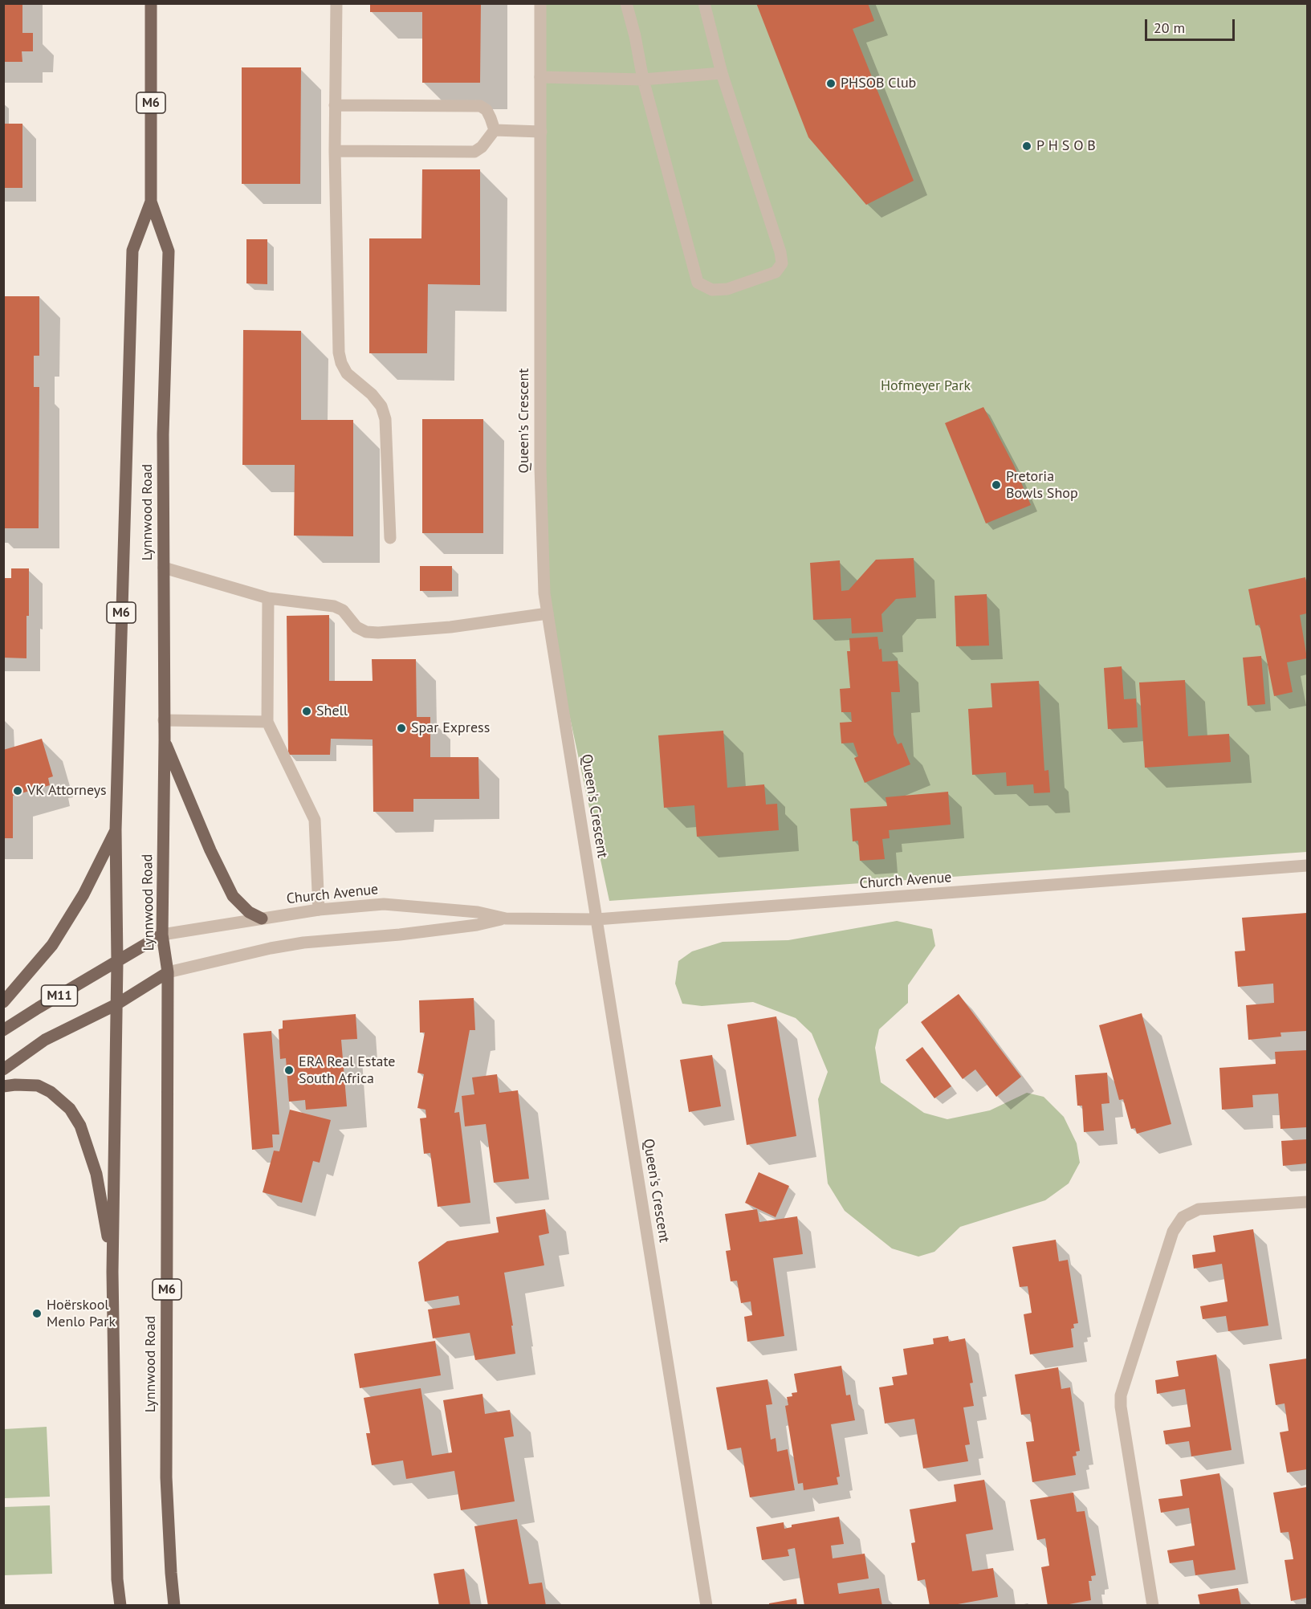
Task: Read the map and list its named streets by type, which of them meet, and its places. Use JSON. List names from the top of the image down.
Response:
{
  "streets": {
    "main road": ["M6", "Lynnwood Road", "M11"],
    "street": ["Queen's Crescent", "Church Avenue"]
  },
  "crossings": [
    ["Queen's Crescent", "Church Avenue"],
    ["Lynnwood Road", "Church Avenue"],
    ["Lynnwood Road", "M11"],
    ["Church Avenue", "M11"]
  ],
  "parks": ["Hofmeyer Park"],
  "places": [
    "PHSOB Club",
    "P H S O B",
    "Pretoria Bowls Shop",
    "Shell",
    "Spar Express",
    "VK Attorneys",
    "ERA Real Estate South Africa",
    "Hoërskool Menlo Park"
  ],
  "scale_bar": "20 m"
}
